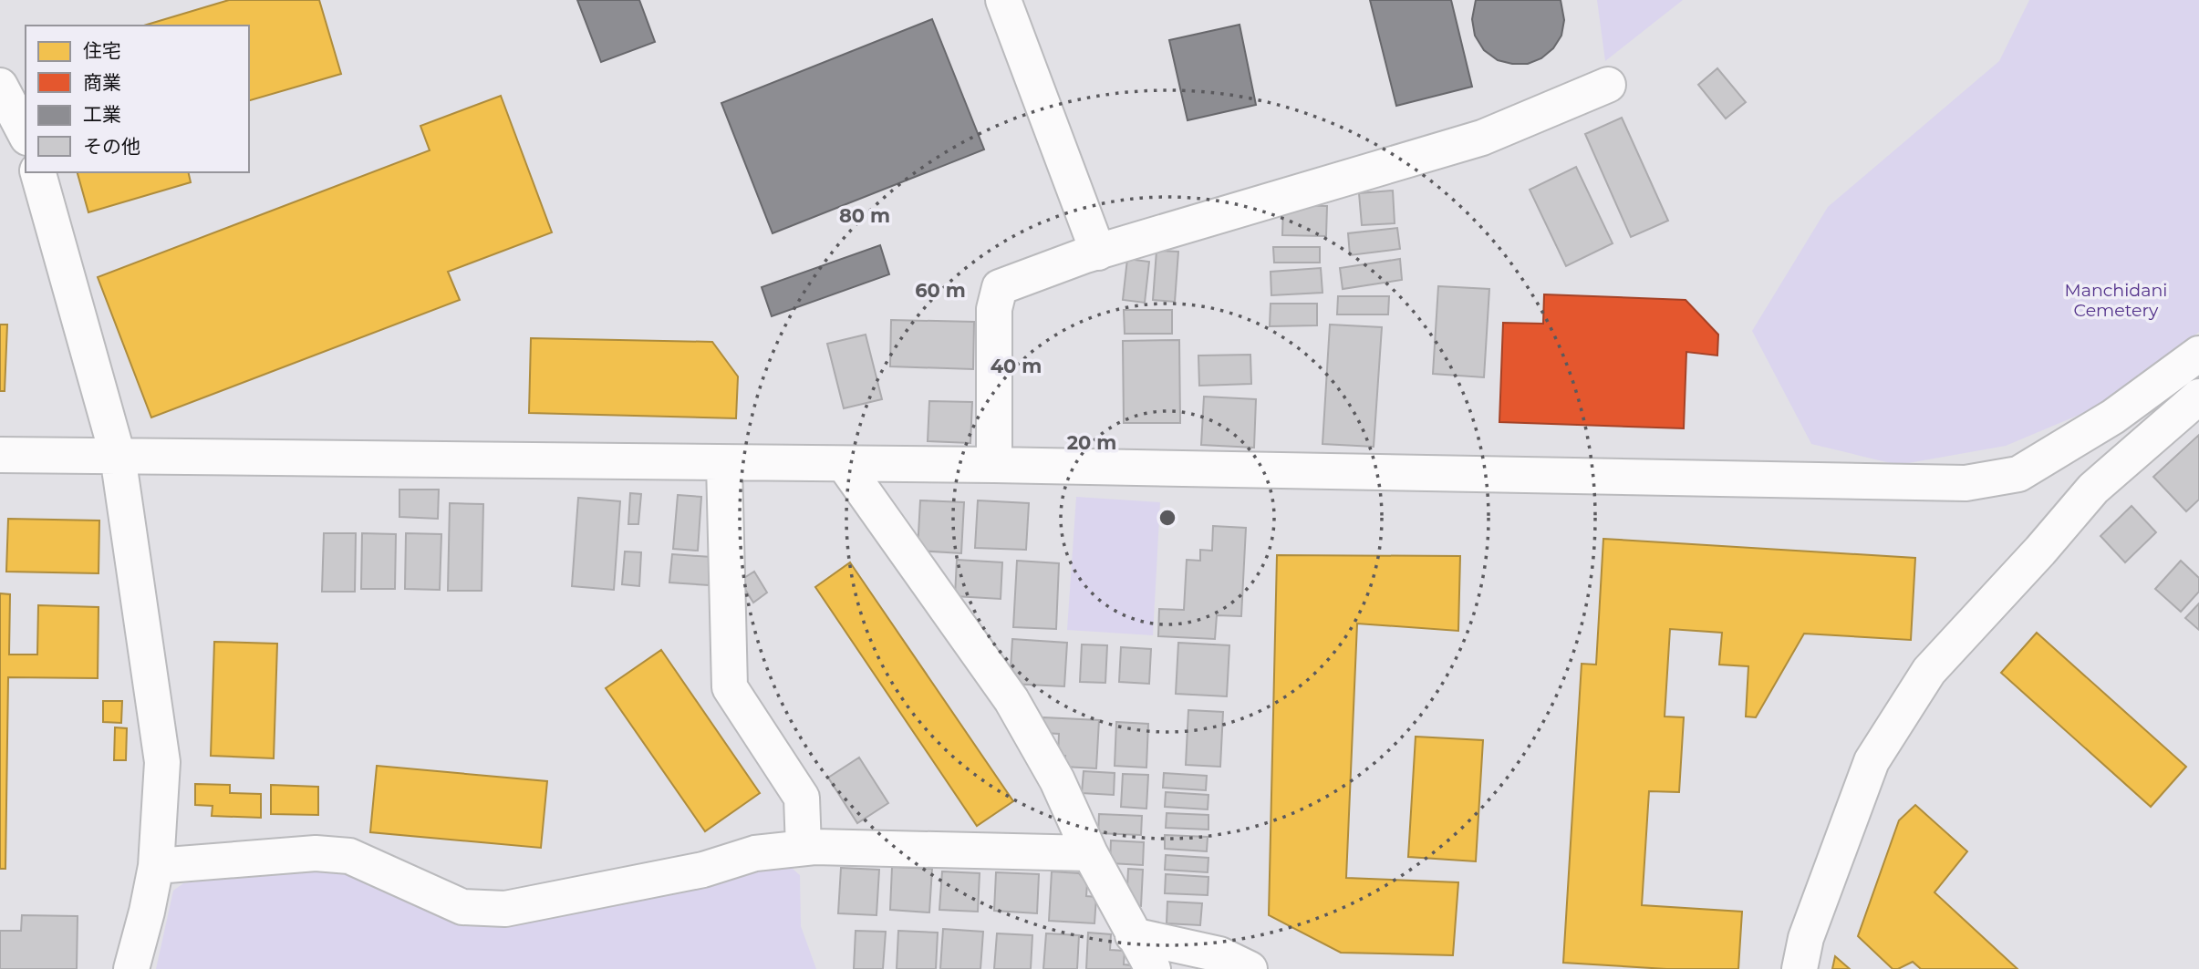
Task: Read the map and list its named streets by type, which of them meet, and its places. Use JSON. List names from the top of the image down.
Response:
{
  "parks": ["Manchidani Cemetery"],
  "legend": [
    "住宅",
    "商業",
    "工業",
    "その他"
  ],
  "rings": [
    "80 m",
    "60 m",
    "40 m",
    "20 m"
  ]
}
